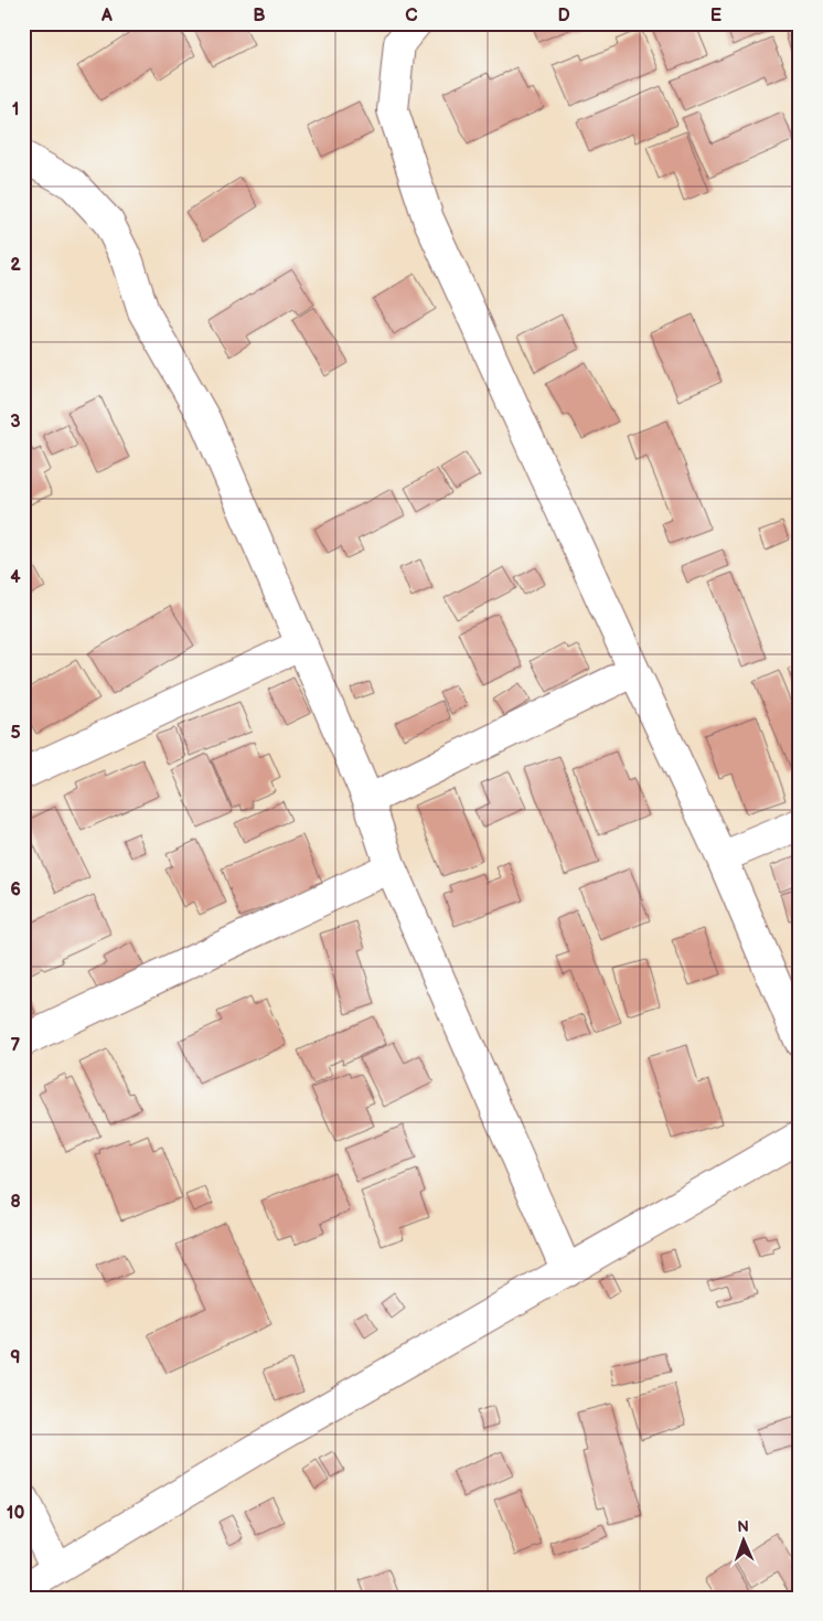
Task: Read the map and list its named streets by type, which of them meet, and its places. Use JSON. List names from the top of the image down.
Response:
{
  "north": "top",
  "grid": {
    "columns": [
      "A",
      "B",
      "C",
      "D",
      "E"
    ],
    "rows": [
      "1",
      "2",
      "3",
      "4",
      "5",
      "6",
      "7",
      "8",
      "9",
      "10"
    ]
  }
}
